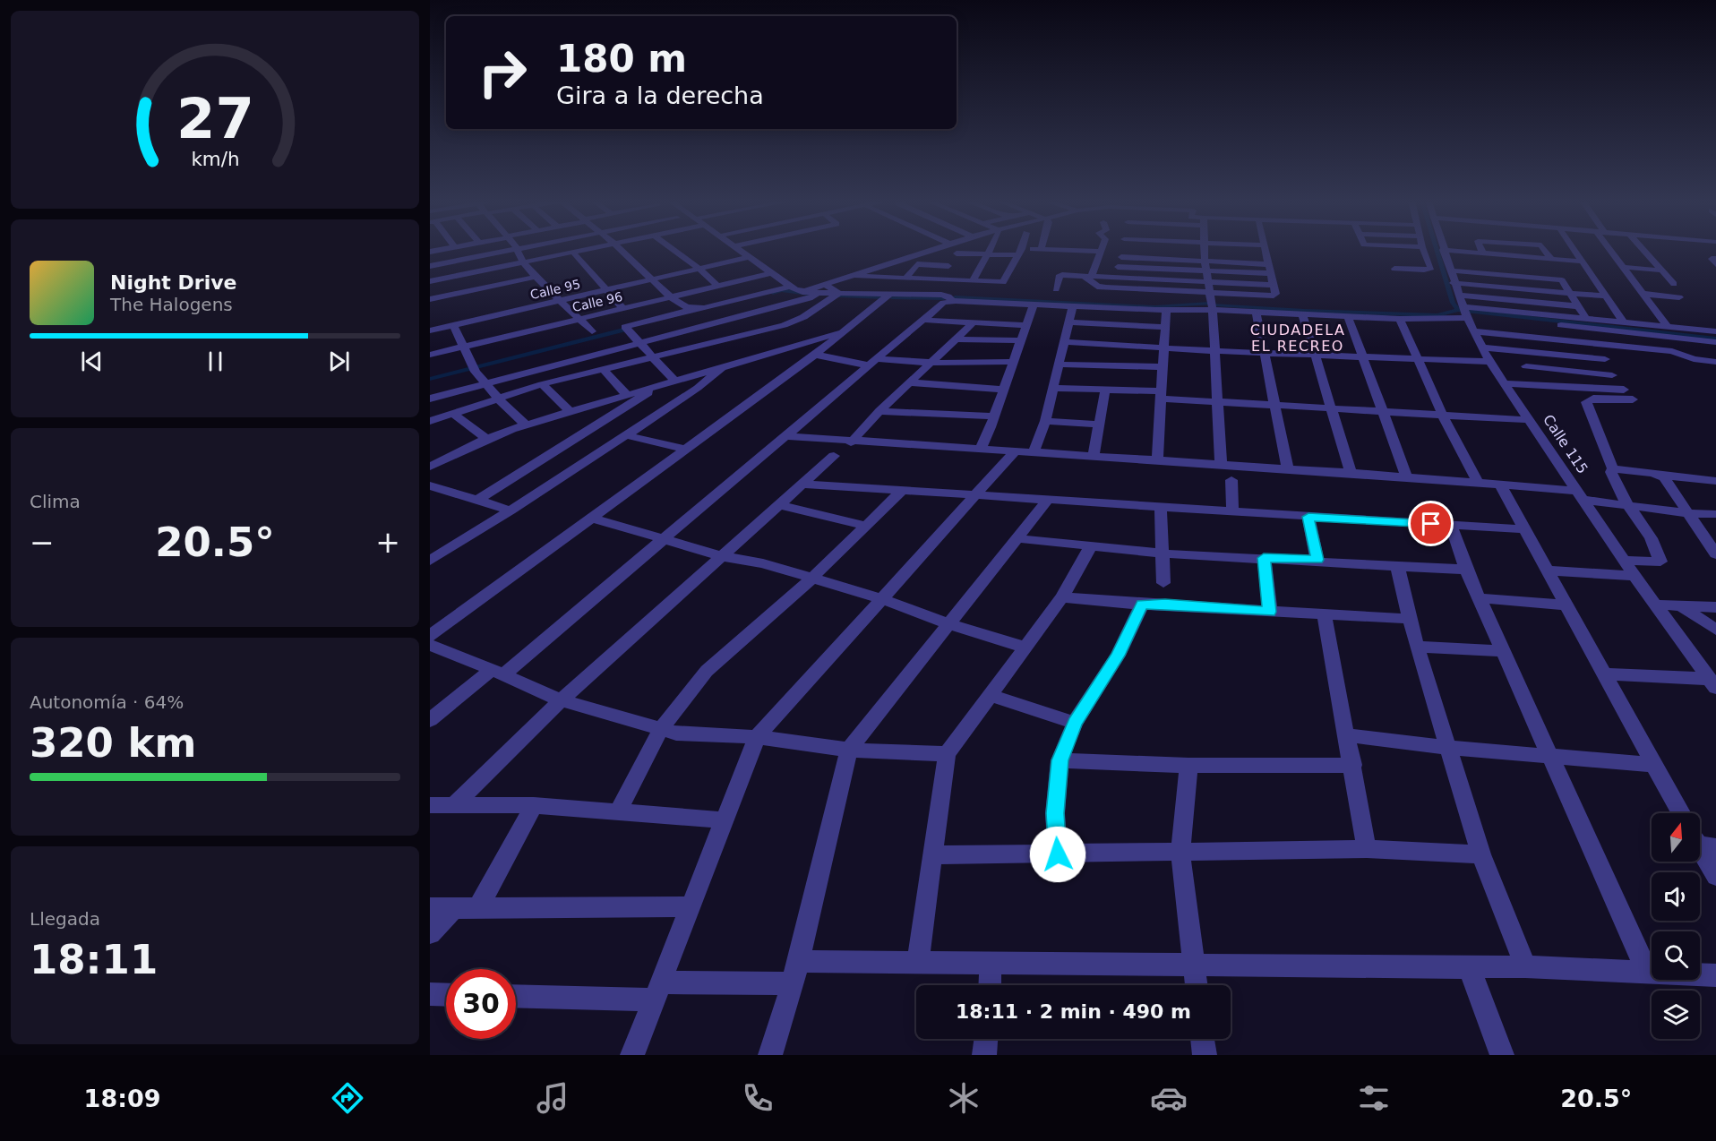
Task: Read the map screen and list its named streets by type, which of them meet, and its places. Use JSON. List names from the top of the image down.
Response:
{
  "streets": {
    "street": ["Calle 95", "Calle 96", "Calle 115"]
  },
  "districts": ["CIUDADELA EL RECREO"],
  "north": "top",
  "page": {
    "turn": ["180 m", "Gira a la derecha"],
    "song": ["Night Drive", "The Halogens"],
    "tile": [
      "Clima",
      ["Autonomía · 64%", "320 km"],
      ["Llegada", "18:11"]
    ],
    "heat": ["−", "20.5°", "+"],
    "limit": "30",
    "trip": "18:11 · 2 min · 490 m",
    "tabs": ["18:09", "20.5°"],
    "gauge": ["27", "km/h"]
  }
}
